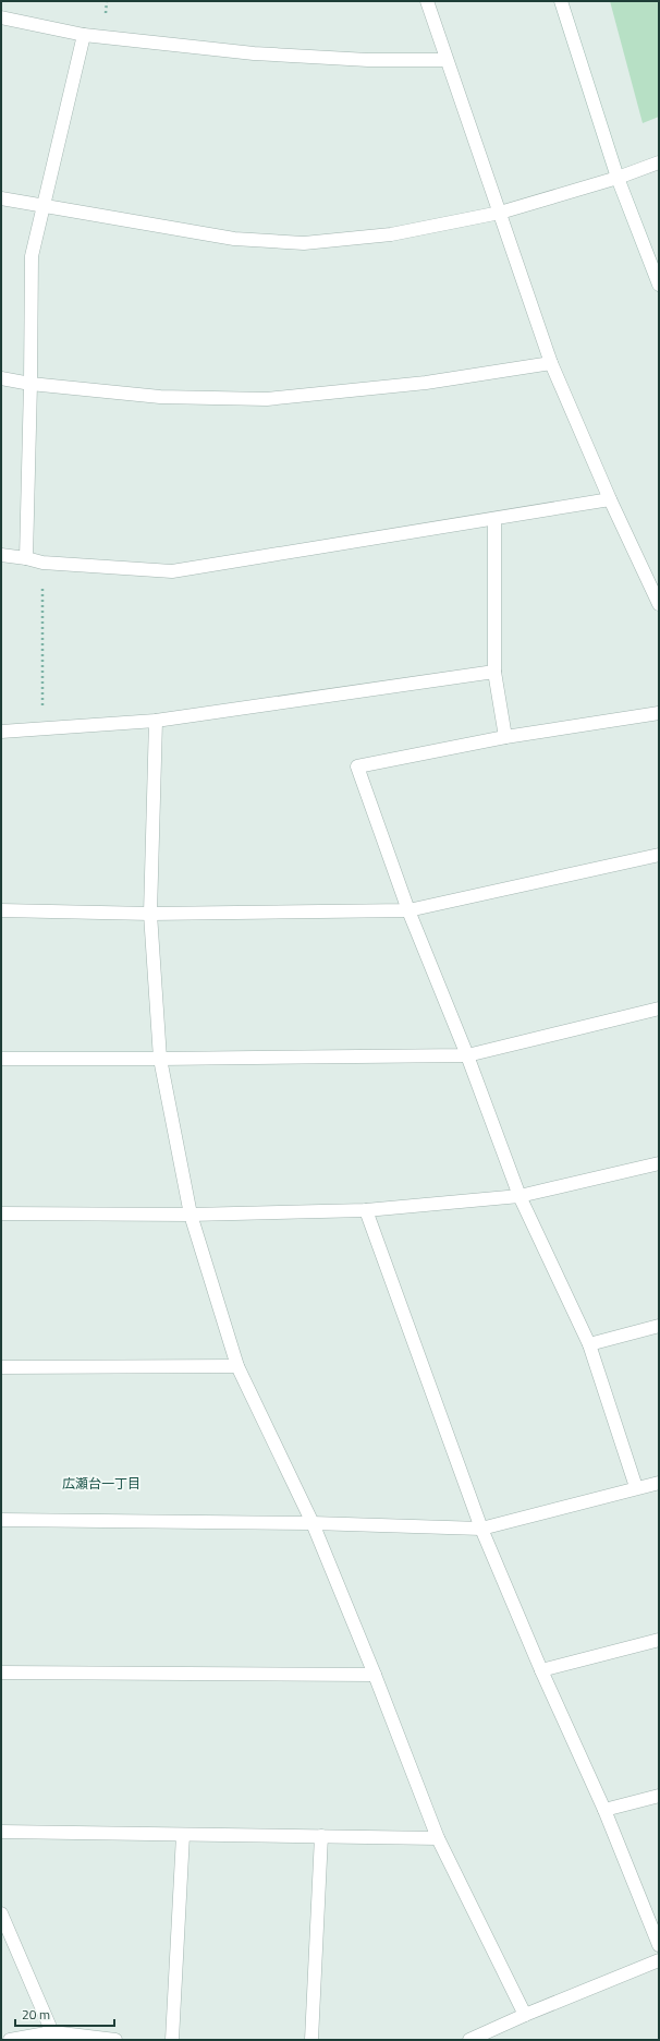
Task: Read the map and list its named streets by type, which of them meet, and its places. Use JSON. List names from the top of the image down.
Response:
{
  "districts": ["広瀬台一丁目"],
  "scale_bar": "20 m"
}
